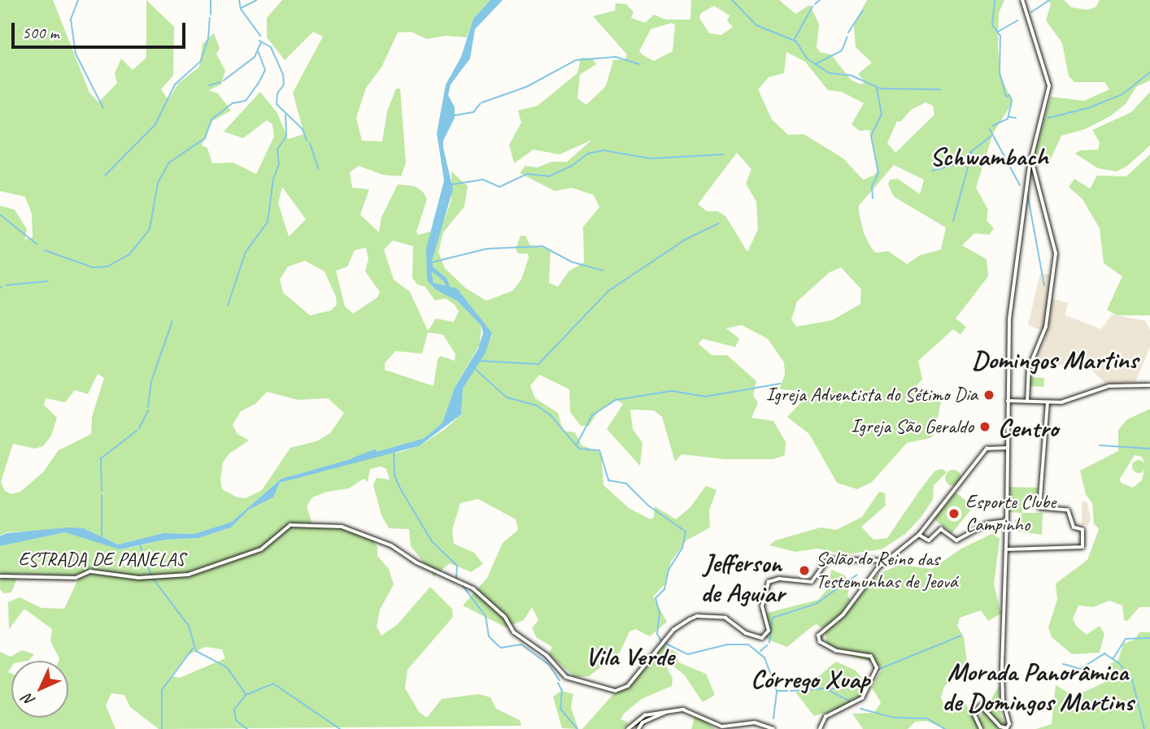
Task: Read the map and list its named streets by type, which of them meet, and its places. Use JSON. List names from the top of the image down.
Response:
{
  "streets": {
    "street": ["ESTRADA DE PANELAS"]
  },
  "districts": [
    "Schwambach",
    "Domingos Martins",
    "Centro",
    "Jefferson de Aguiar",
    "Vila Verde",
    "Morada Panorâmica de Domingos Martins",
    "Córrego Xuap"
  ],
  "places": [
    "Igreja Adventista do Sétimo Dia",
    "Igreja São Geraldo",
    "Esporte Clube Campinho",
    "Salão do Reino das Testemunhas de Jeová"
  ],
  "scale_bar": "500 m",
  "north": "bottom left"
}
